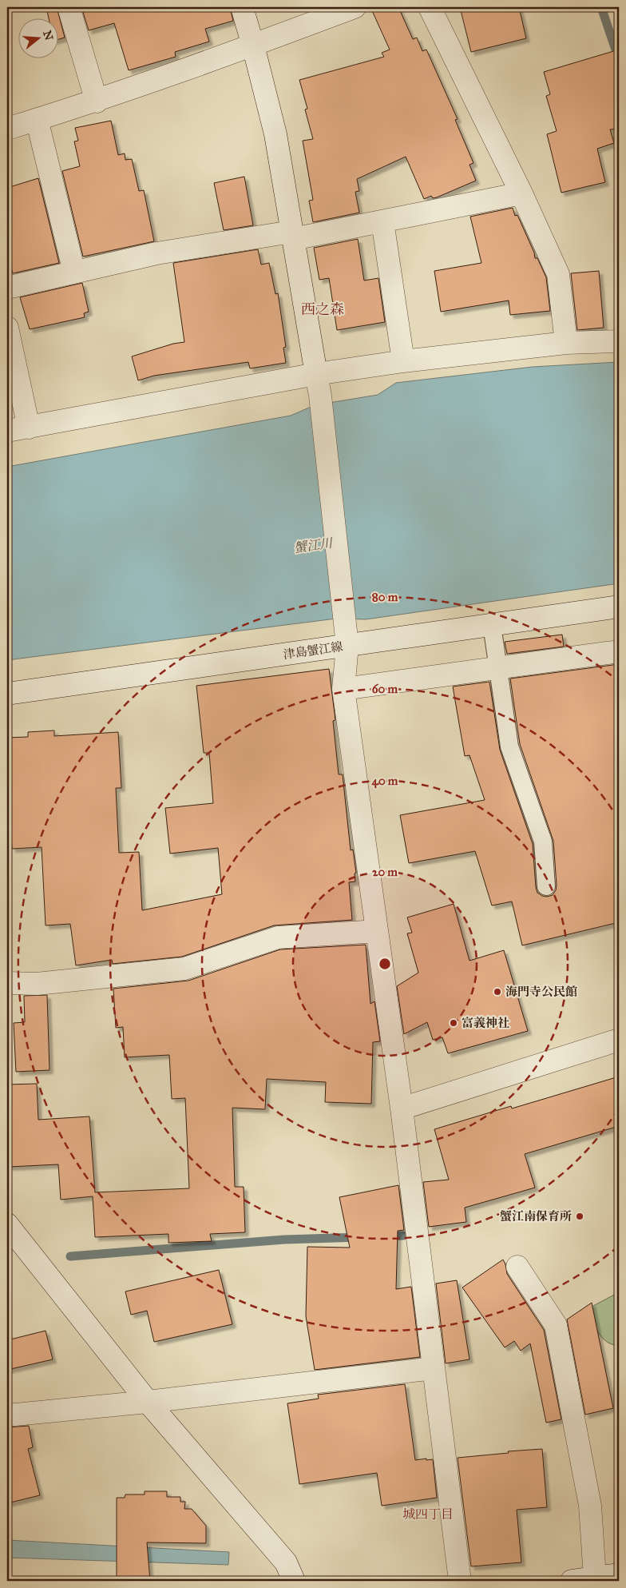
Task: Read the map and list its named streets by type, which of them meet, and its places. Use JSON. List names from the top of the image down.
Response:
{
  "streets": {
    "street": ["津島蟹江線"]
  },
  "districts": ["西之森", "城四丁目"],
  "water": ["蟹江川"],
  "places": ["海門寺公民館", "富義神社", "蟹江南保育所"],
  "north": "right",
  "rings": [
    "80 m",
    "60 m",
    "40 m",
    "20 m"
  ]
}
